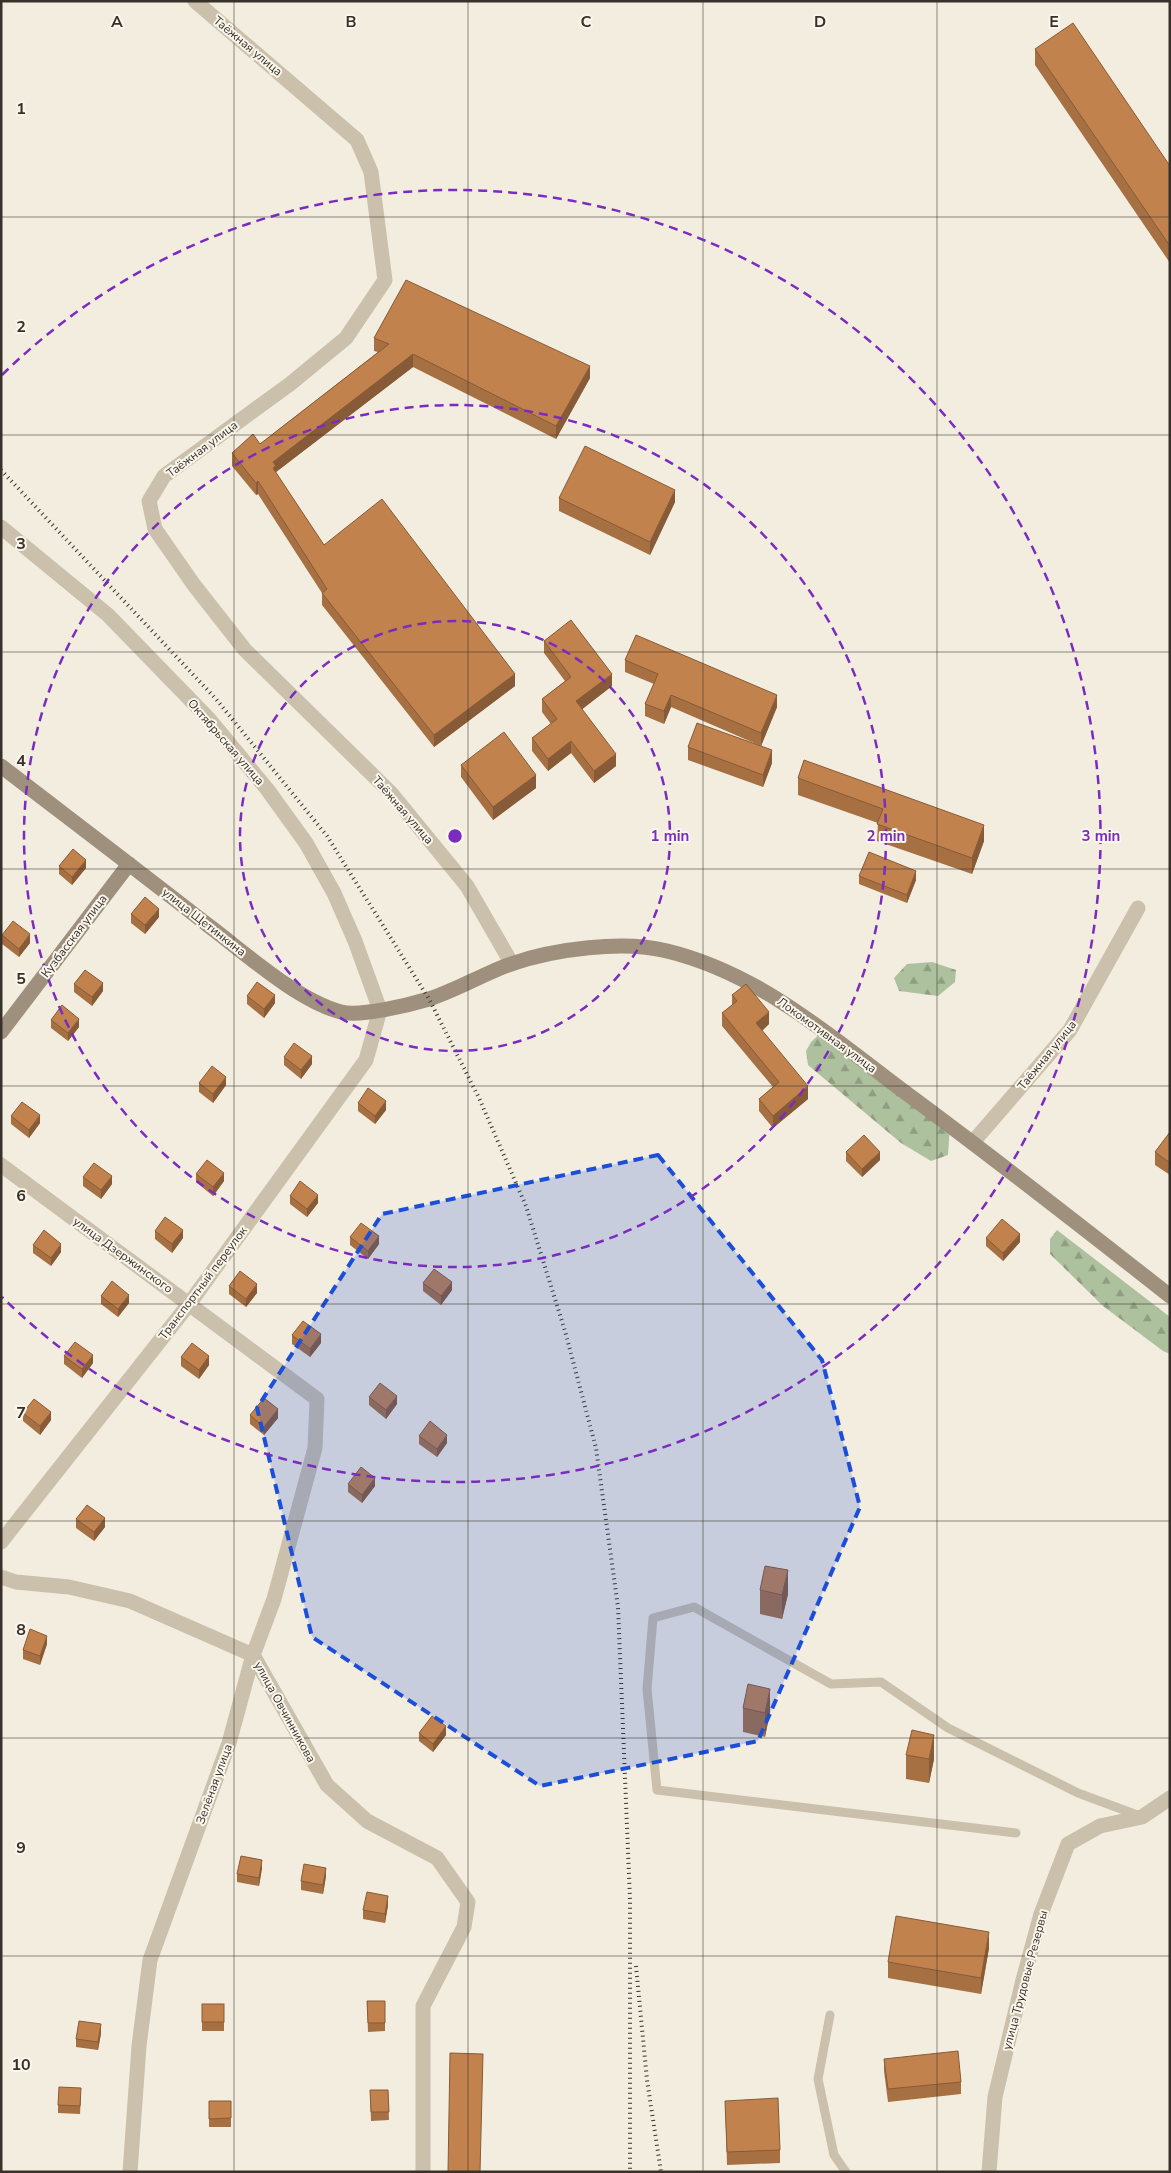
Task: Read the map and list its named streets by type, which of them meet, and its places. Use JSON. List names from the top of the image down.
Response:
{
  "streets": {
    "street": [
      "Таёжная улица",
      "Октябрьская улица",
      "улица Щетинкина",
      "Кузбасская улица",
      "Локомотивная улица",
      "улица Дзержинского",
      "Транспортный переулок",
      "улица Овчинникова",
      "Зелёная улица",
      "улица Трудовые Резервы"
    ]
  },
  "crossings": [
    ["Таёжная улица", "Локомотивная улица"],
    ["Октябрьская улица", "улица Щетинкина"],
    ["Октябрьская улица", "Транспортный переулок"],
    ["улица Щетинкина", "Кузбасская улица"],
    ["улица Щетинкина", "Локомотивная улица"],
    ["улица Щетинкина", "Транспортный переулок"],
    ["улица Дзержинского", "Транспортный переулок"],
    ["улица Дзержинского", "Зелёная улица"],
    ["улица Овчинникова", "Зелёная улица"]
  ],
  "grid": {
    "columns": [
      "A",
      "B",
      "C",
      "D",
      "E"
    ],
    "rows": [
      "1",
      "2",
      "3",
      "4",
      "5",
      "6",
      "7",
      "8",
      "9",
      "10"
    ]
  },
  "rings": ["1 min", "2 min", "3 min"]
}
